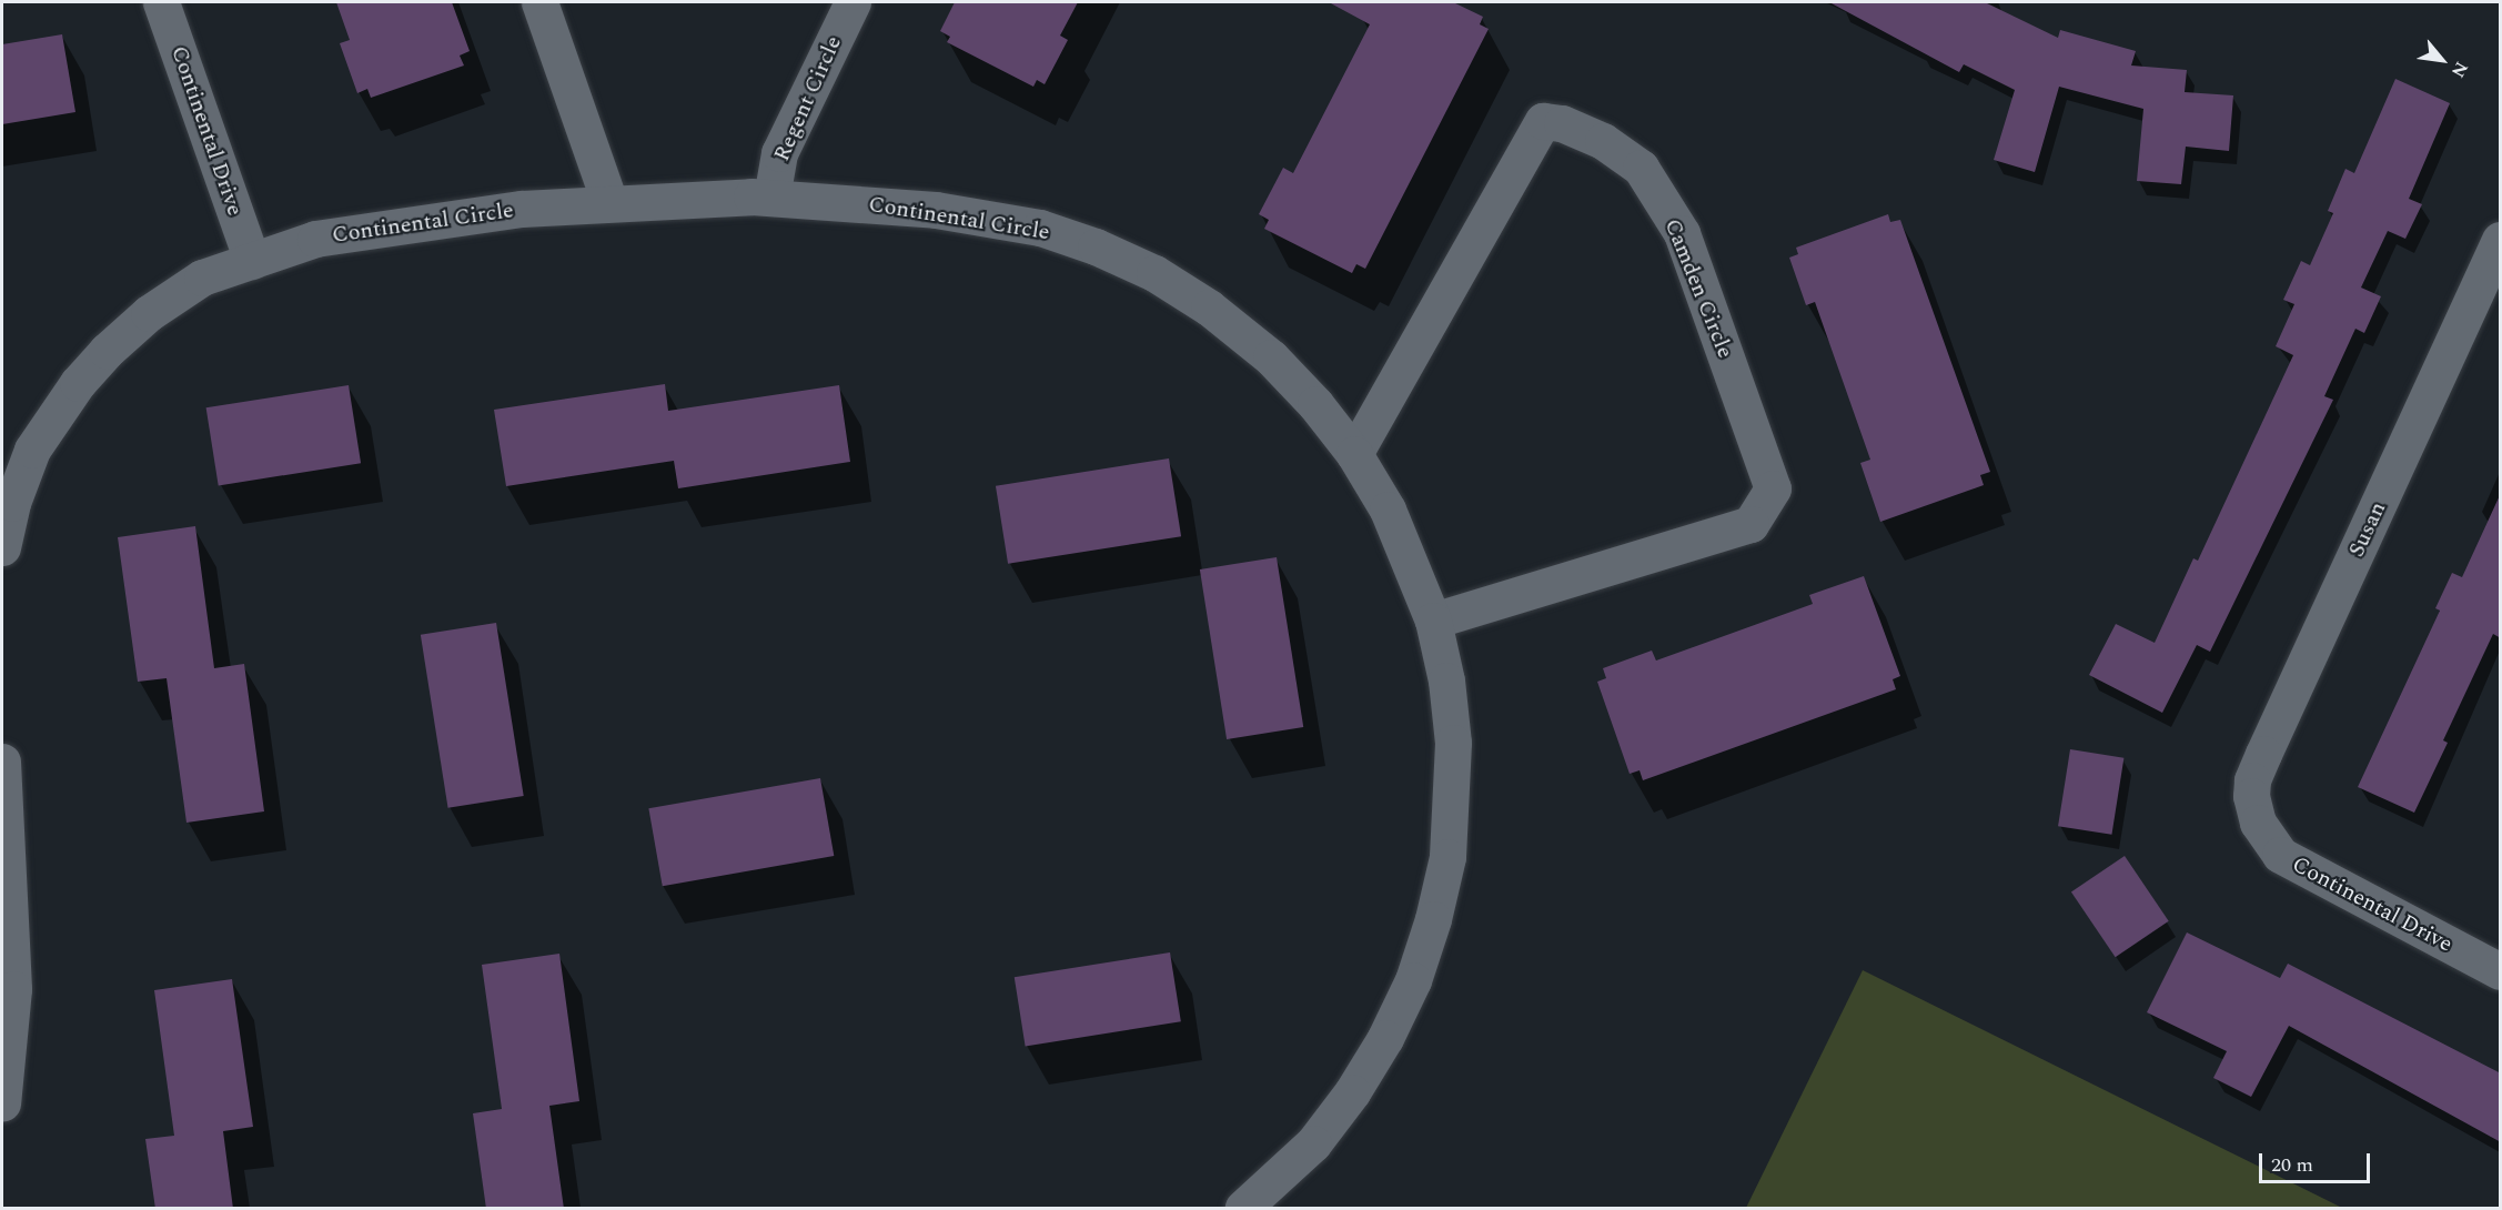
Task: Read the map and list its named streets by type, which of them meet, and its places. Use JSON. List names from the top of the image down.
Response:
{
  "streets": {
    "street": [
      "Regent Circle",
      "Continental Drive",
      "Continental Circle",
      "Camden Circle",
      "Susan"
    ]
  },
  "crossings": [
    ["Regent Circle", "Continental Circle"],
    ["Continental Drive", "Continental Circle"],
    ["Continental Drive", "Susan"],
    ["Continental Circle", "Camden Circle"]
  ],
  "scale_bar": "20 m",
  "north": "bottom right"
}
